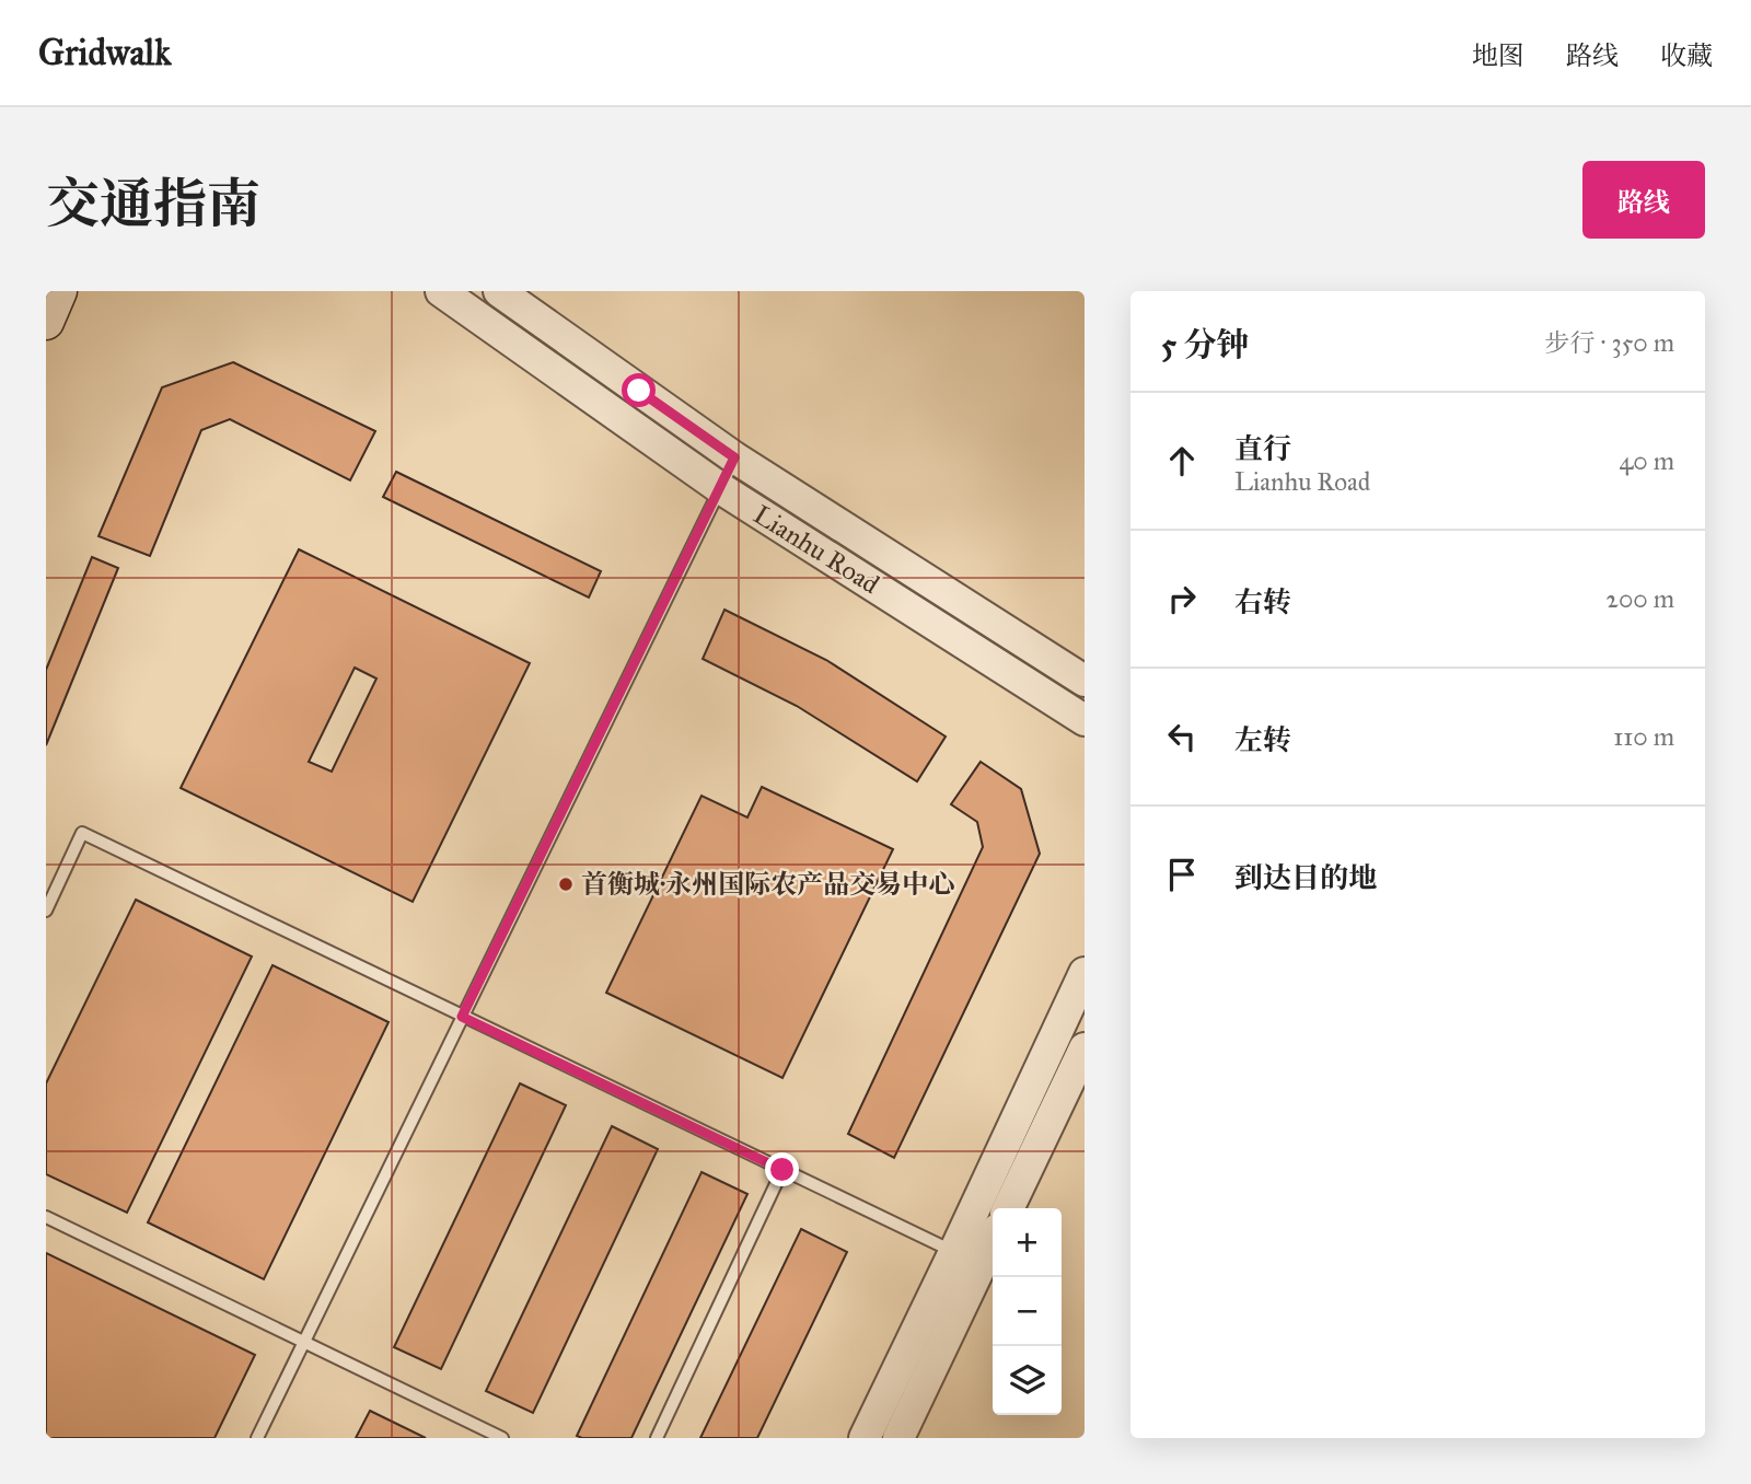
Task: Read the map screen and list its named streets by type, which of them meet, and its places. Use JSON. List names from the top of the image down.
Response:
{
  "streets": {
    "street": ["Lianhu Road"]
  },
  "places": ["首衡城·永州国际农产品交易中心"],
  "page": {
    "header": "Gridwalk",
    "nav": ["地图", "路线", "收藏"],
    "title": "交通指南",
    "buttons": "路线",
    "heading": ["5 分钟", "步行 · 350 m"],
    "list": [
      ["直行", "Lianhu Road", "40 m"],
      ["右转", "200 m"],
      ["左转", "110 m"],
      "到达目的地"
    ],
    "map_buttons": ["+", "−"]
  }
}
